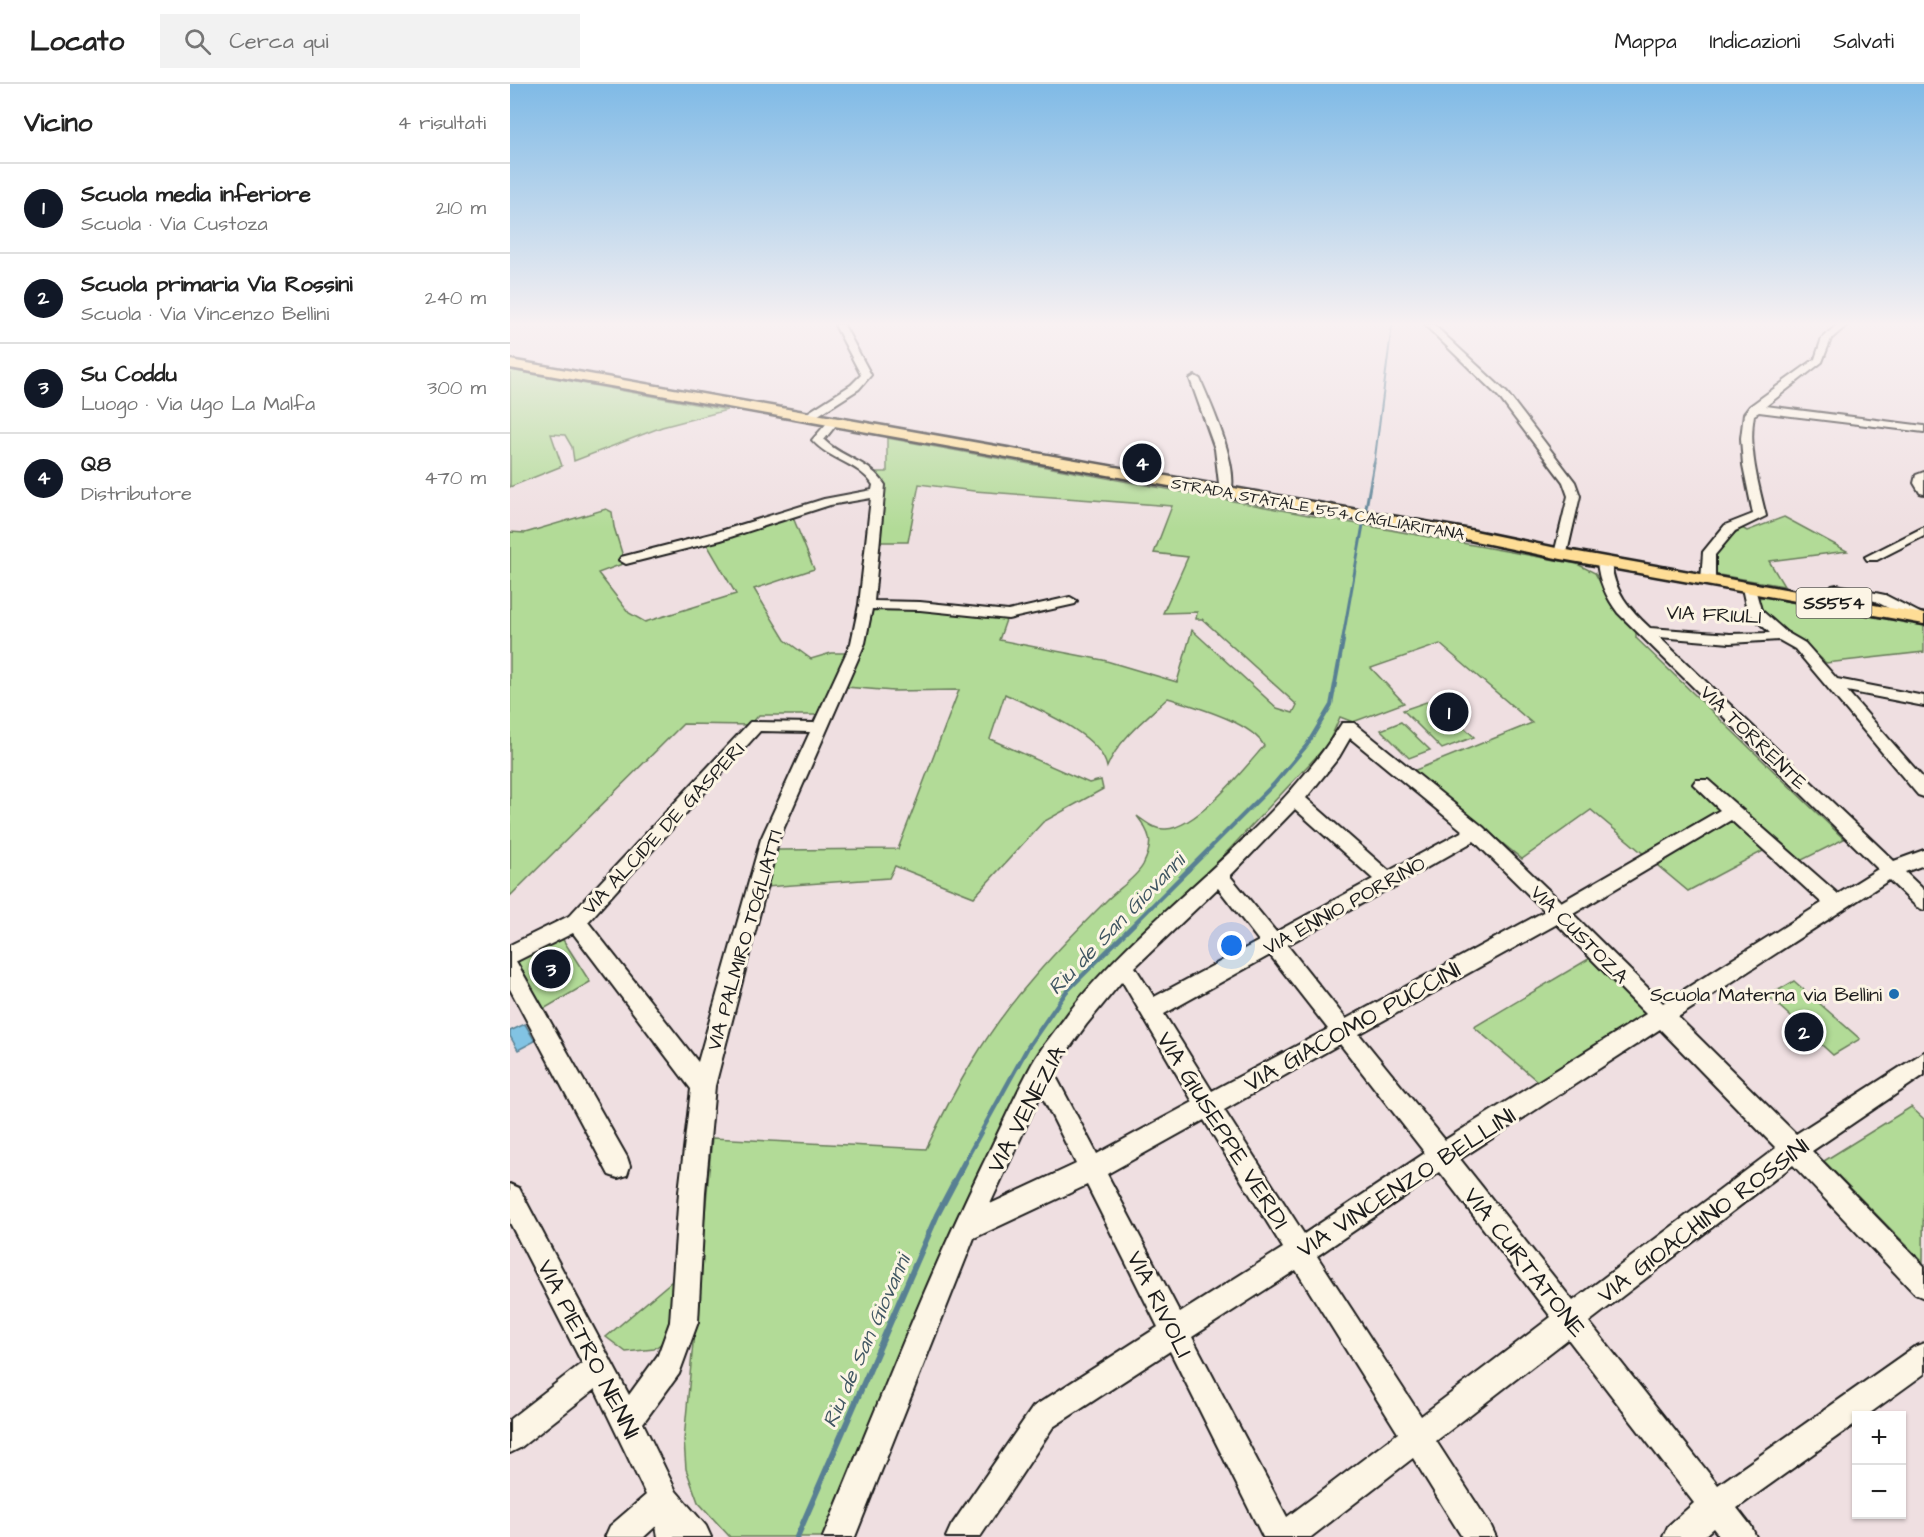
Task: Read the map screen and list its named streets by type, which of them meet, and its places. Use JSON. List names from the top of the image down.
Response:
{
  "streets": {
    "main road": ["STRADA STATALE 554 CAGLIARITANA", "SS554"],
    "street": [
      "VIA FRIULI",
      "VIA TORRENTE",
      "VIA ALCIDE DE GASPERI",
      "VIA ENNIO PORRINO",
      "VIA CUSTOZA",
      "VIA PALMIRO TOGLIATTI",
      "VIA GIACOMO PUCCINI",
      "VIA VENEZIA",
      "VIA GIUSEPPE VERDI",
      "VIA VINCENZO BELLINI",
      "VIA GIOACHINO ROSSINI",
      "VIA CURTATONE",
      "VIA RIVOLI",
      "VIA PIETRO NENNI"
    ]
  },
  "crossings": [
    ["STRADA STATALE 554 CAGLIARITANA", "VIA TORRENTE"],
    ["VIA FRIULI", "VIA TORRENTE"],
    ["VIA TORRENTE", "VIA VINCENZO BELLINI"],
    ["VIA ALCIDE DE GASPERI", "VIA PALMIRO TOGLIATTI"],
    ["VIA ENNIO PORRINO", "VIA CUSTOZA"],
    ["VIA ENNIO PORRINO", "VIA GIUSEPPE VERDI"],
    ["VIA ENNIO PORRINO", "VIA CURTATONE"],
    ["VIA CUSTOZA", "VIA GIACOMO PUCCINI"],
    ["VIA CUSTOZA", "VIA VENEZIA"],
    ["VIA CUSTOZA", "VIA VINCENZO BELLINI"],
    ["VIA CUSTOZA", "VIA GIOACHINO ROSSINI"],
    ["VIA PALMIRO TOGLIATTI", "VIA PIETRO NENNI"],
    ["VIA GIACOMO PUCCINI", "VIA VENEZIA"],
    ["VIA GIACOMO PUCCINI", "VIA GIUSEPPE VERDI"],
    ["VIA GIACOMO PUCCINI", "VIA CURTATONE"],
    ["VIA GIACOMO PUCCINI", "VIA RIVOLI"],
    ["VIA VENEZIA", "VIA GIUSEPPE VERDI"],
    ["VIA VENEZIA", "VIA CURTATONE"],
    ["VIA VENEZIA", "VIA RIVOLI"],
    ["VIA GIUSEPPE VERDI", "VIA VINCENZO BELLINI"],
    ["VIA GIUSEPPE VERDI", "VIA GIOACHINO ROSSINI"],
    ["VIA VINCENZO BELLINI", "VIA CURTATONE"],
    ["VIA VINCENZO BELLINI", "VIA RIVOLI"],
    ["VIA GIOACHINO ROSSINI", "VIA CURTATONE"]
  ],
  "water": ["Riu de San Giovanni"],
  "places": ["Scuola Materna via Bellini"],
  "page": {
    "header": "Locato",
    "search": "Cerca qui",
    "nav": ["Mappa", "Indicazioni", "Salvati"],
    "heading": ["Vicino", "4 risultati"],
    "list": [
      {
        "mark": "1",
        "name": "Scuola media inferiore",
        "note": "Scuola · Via Custoza",
        "value": "210 m"
      },
      {
        "mark": "2",
        "name": "Scuola primaria Via Rossini",
        "note": "Scuola · Via Vincenzo Bellini",
        "value": "240 m"
      },
      {
        "mark": "3",
        "name": "Su Coddu",
        "note": "Luogo · Via Ugo La Malfa",
        "value": "300 m"
      },
      {
        "mark": "4",
        "name": "Q8",
        "note": "Distributore",
        "value": "470 m"
      }
    ],
    "pins": [
      "4",
      "1",
      "3",
      "2"
    ],
    "map_buttons": ["+", "−"]
  }
}
